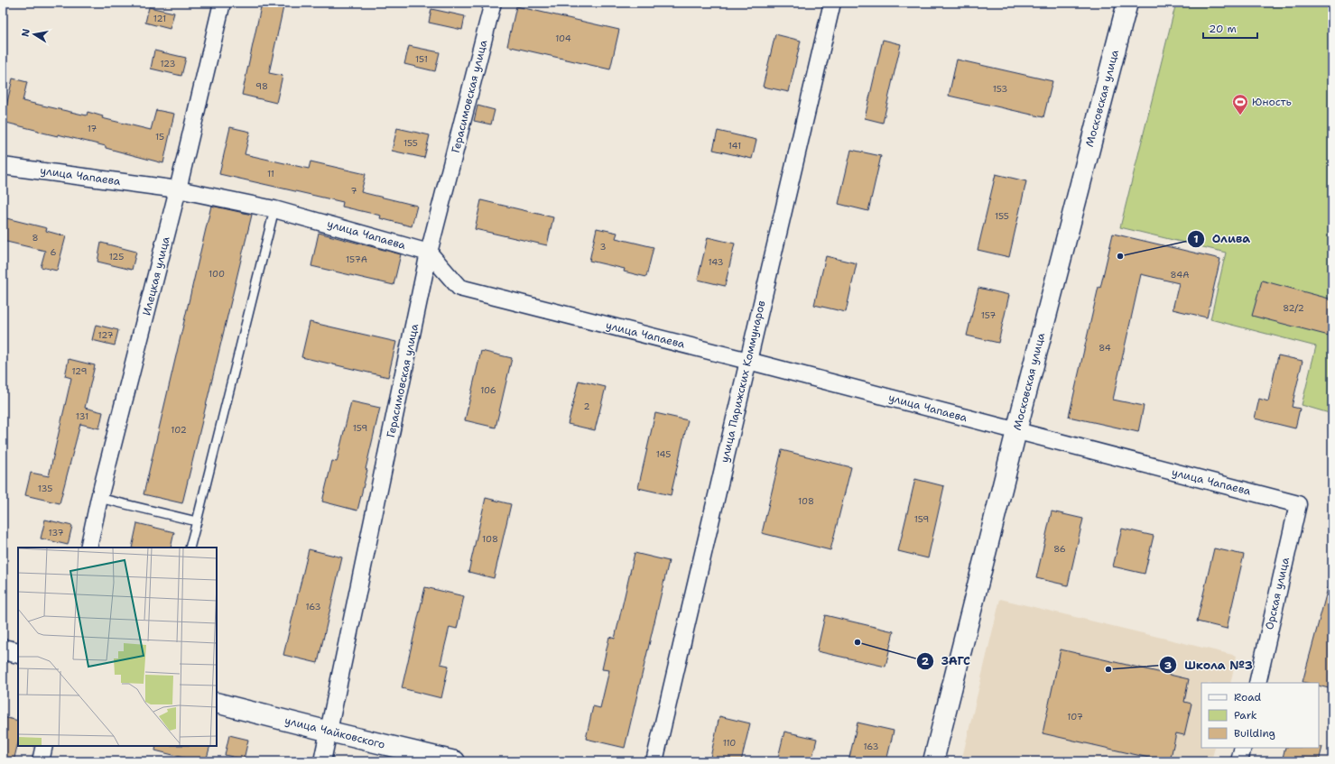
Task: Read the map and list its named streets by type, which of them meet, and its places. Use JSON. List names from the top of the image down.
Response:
{
  "streets": {
    "street": [
      "Герасимовская улица",
      "Московская улица",
      "улица Чапаева",
      "Илецкая улица",
      "улица Парижских Коммунаров",
      "Орская улица",
      "улица Чайковского"
    ]
  },
  "crossings": [
    ["Герасимовская улица", "улица Чапаева"],
    ["Герасимовская улица", "улица Чайковского"],
    ["Московская улица", "улица Чапаева"],
    ["улица Чапаева", "Илецкая улица"],
    ["улица Чапаева", "улица Парижских Коммунаров"],
    ["улица Чапаева", "Орская улица"]
  ],
  "places": {
    "sports": ["Юность"],
    "other": ["Олива", "ЗАГС", "Школа №3"]
  },
  "house_numbers": [
    "121",
    "104",
    "151",
    "123",
    "98",
    "153",
    "17",
    "15",
    "155",
    "141",
    "11",
    "7",
    "155",
    "8",
    "3",
    "6",
    "125",
    "157А",
    "143",
    "100",
    "84А",
    "82/2",
    "157",
    "127",
    "84",
    "129",
    "106",
    "2",
    "131",
    "159",
    "102",
    "145",
    "135",
    "108",
    "159",
    "137",
    "108",
    "86",
    "163",
    "107",
    "110",
    "163"
  ],
  "legend": ["Road", "Park", "Building"],
  "scale_bar": "20 m",
  "north": "left"
}
